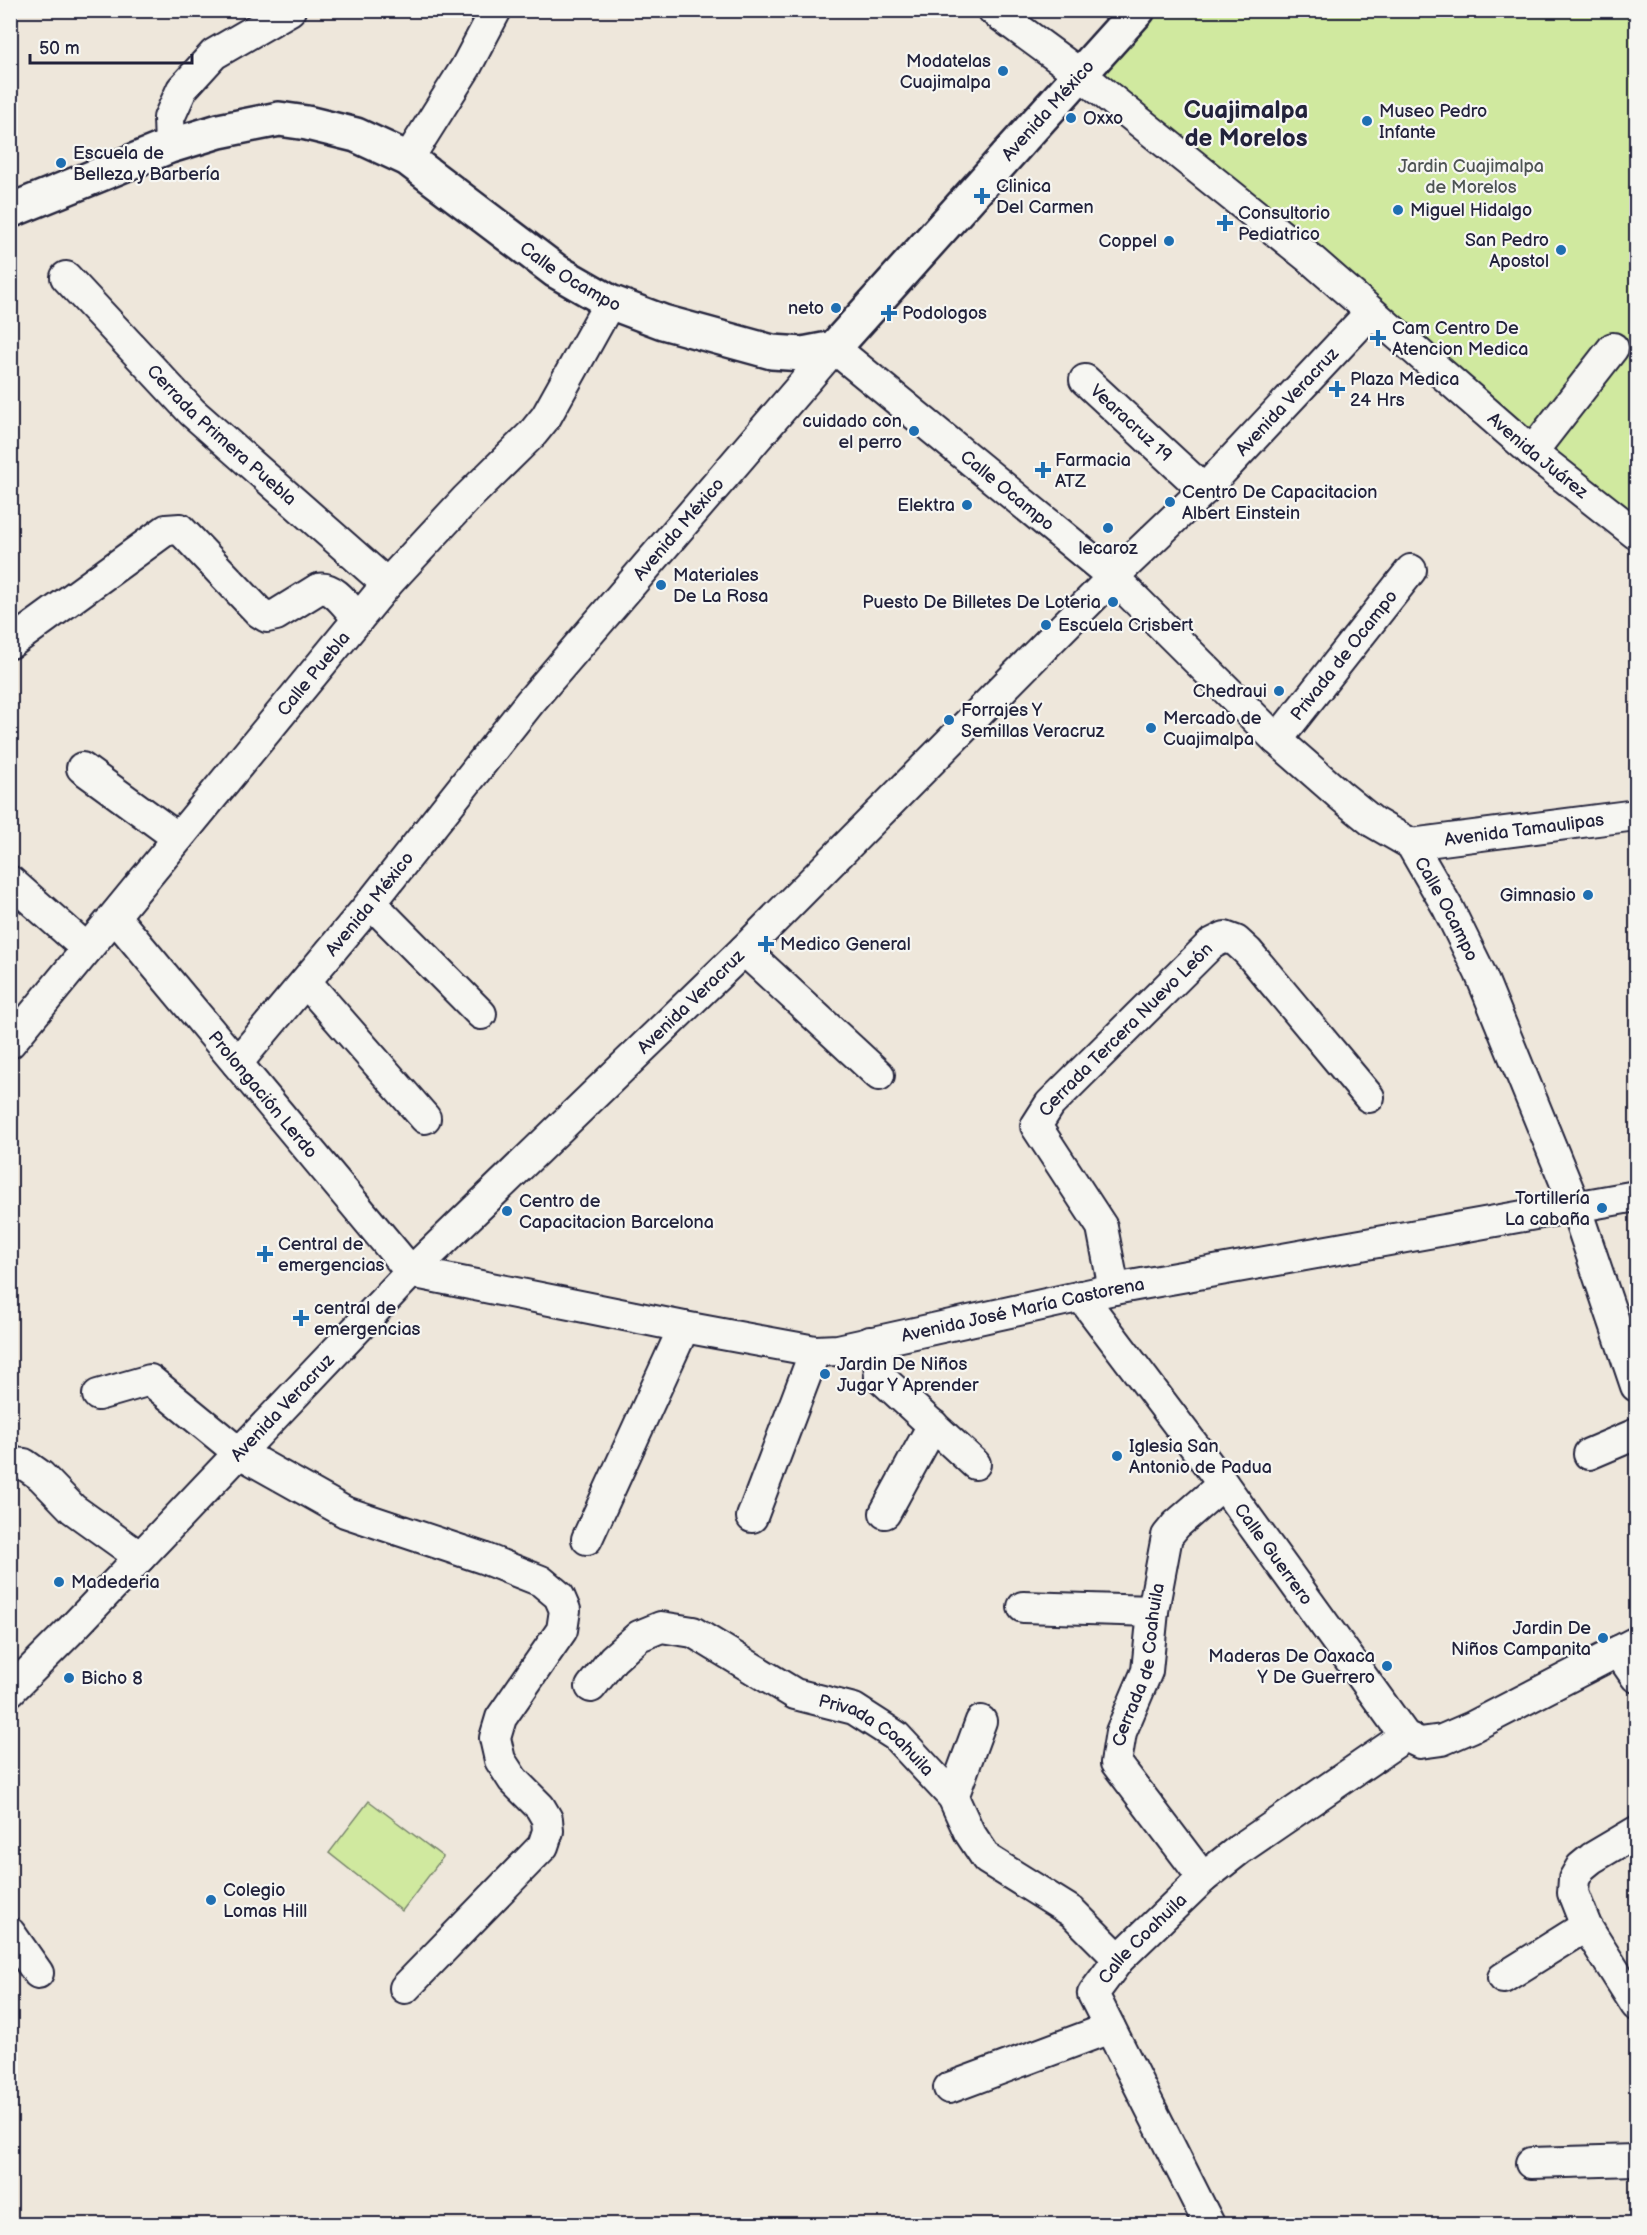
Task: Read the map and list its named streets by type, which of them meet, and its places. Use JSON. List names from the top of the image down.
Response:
{
  "streets": {
    "main road": ["Avenida México", "Calle Ocampo"],
    "street": [
      "Avenida Veracruz",
      "Vearacruz 19",
      "Cerrada Primera Puebla",
      "Avenida Juárez",
      "Privada de Ocampo",
      "Calle Puebla",
      "Avenida Tamaulipas",
      "Cerrada Tercera Nuevo León",
      "Prolongación Lerdo",
      "Avenida José María Castorena",
      "Calle Guerrero",
      "Cerrada de Coahuila",
      "Privada Coahuila",
      "Calle Coahuila"
    ]
  },
  "crossings": [
    ["Avenida México", "Calle Ocampo"],
    ["Avenida México", "Avenida Juárez"],
    ["Avenida México", "Prolongación Lerdo"],
    ["Calle Ocampo", "Avenida Veracruz"],
    ["Calle Ocampo", "Privada de Ocampo"],
    ["Calle Ocampo", "Calle Puebla"],
    ["Calle Ocampo", "Avenida Tamaulipas"],
    ["Calle Ocampo", "Avenida José María Castorena"],
    ["Avenida Veracruz", "Vearacruz 19"],
    ["Avenida Veracruz", "Avenida Juárez"],
    ["Avenida Veracruz", "Prolongación Lerdo"],
    ["Avenida Veracruz", "Avenida José María Castorena"],
    ["Cerrada Primera Puebla", "Calle Puebla"],
    ["Calle Puebla", "Prolongación Lerdo"],
    ["Cerrada Tercera Nuevo León", "Avenida José María Castorena"],
    ["Prolongación Lerdo", "Avenida José María Castorena"],
    ["Avenida José María Castorena", "Calle Guerrero"],
    ["Calle Guerrero", "Cerrada de Coahuila"],
    ["Calle Guerrero", "Calle Coahuila"],
    ["Cerrada de Coahuila", "Calle Coahuila"],
    ["Privada Coahuila", "Calle Coahuila"]
  ],
  "districts": ["Cuajimalpa de Morelos"],
  "parks": ["Jardin Cuajimalpa de Morelos"],
  "places": {
    "other": [
      "Modatelas Cuajimalpa",
      "Oxxo",
      "Museo Pedro Infante",
      "Escuela de Belleza y Barbería",
      "Miguel Hidalgo",
      "Coppel",
      "San Pedro Apostol",
      "neto",
      "cuidado con el perro",
      "Centro De Capacitacion Albert Einstein",
      "Elektra",
      "lecaroz",
      "Materiales De La Rosa",
      "Puesto De Billetes De Loteria",
      "Escuela Crisbert",
      "Chedraui",
      "Forrajes Y Semillas Veracruz",
      "Mercado de Cuajimalpa",
      "Gimnasio",
      "Tortillería La cabaña",
      "Centro de Capacitacion Barcelona",
      "Jardin De Niños Jugar Y Aprender",
      "Iglesia San Antonio de Padua",
      "Madederia",
      "Jardin De Niños Campanita",
      "Maderas De Oaxaca Y De Guerrero",
      "Bicho 8",
      "Colegio Lomas Hill"
    ],
    "health": [
      "Clinica Del Carmen",
      "Consultorio Pediatrico",
      "Podologos",
      "Cam Centro De Atencion Medica",
      "Plaza Medica 24 Hrs",
      "Farmacia ATZ",
      "Medico General",
      "Central de emergencias",
      "central de emergencias"
    ]
  },
  "scale_bar": "50 m"
}
